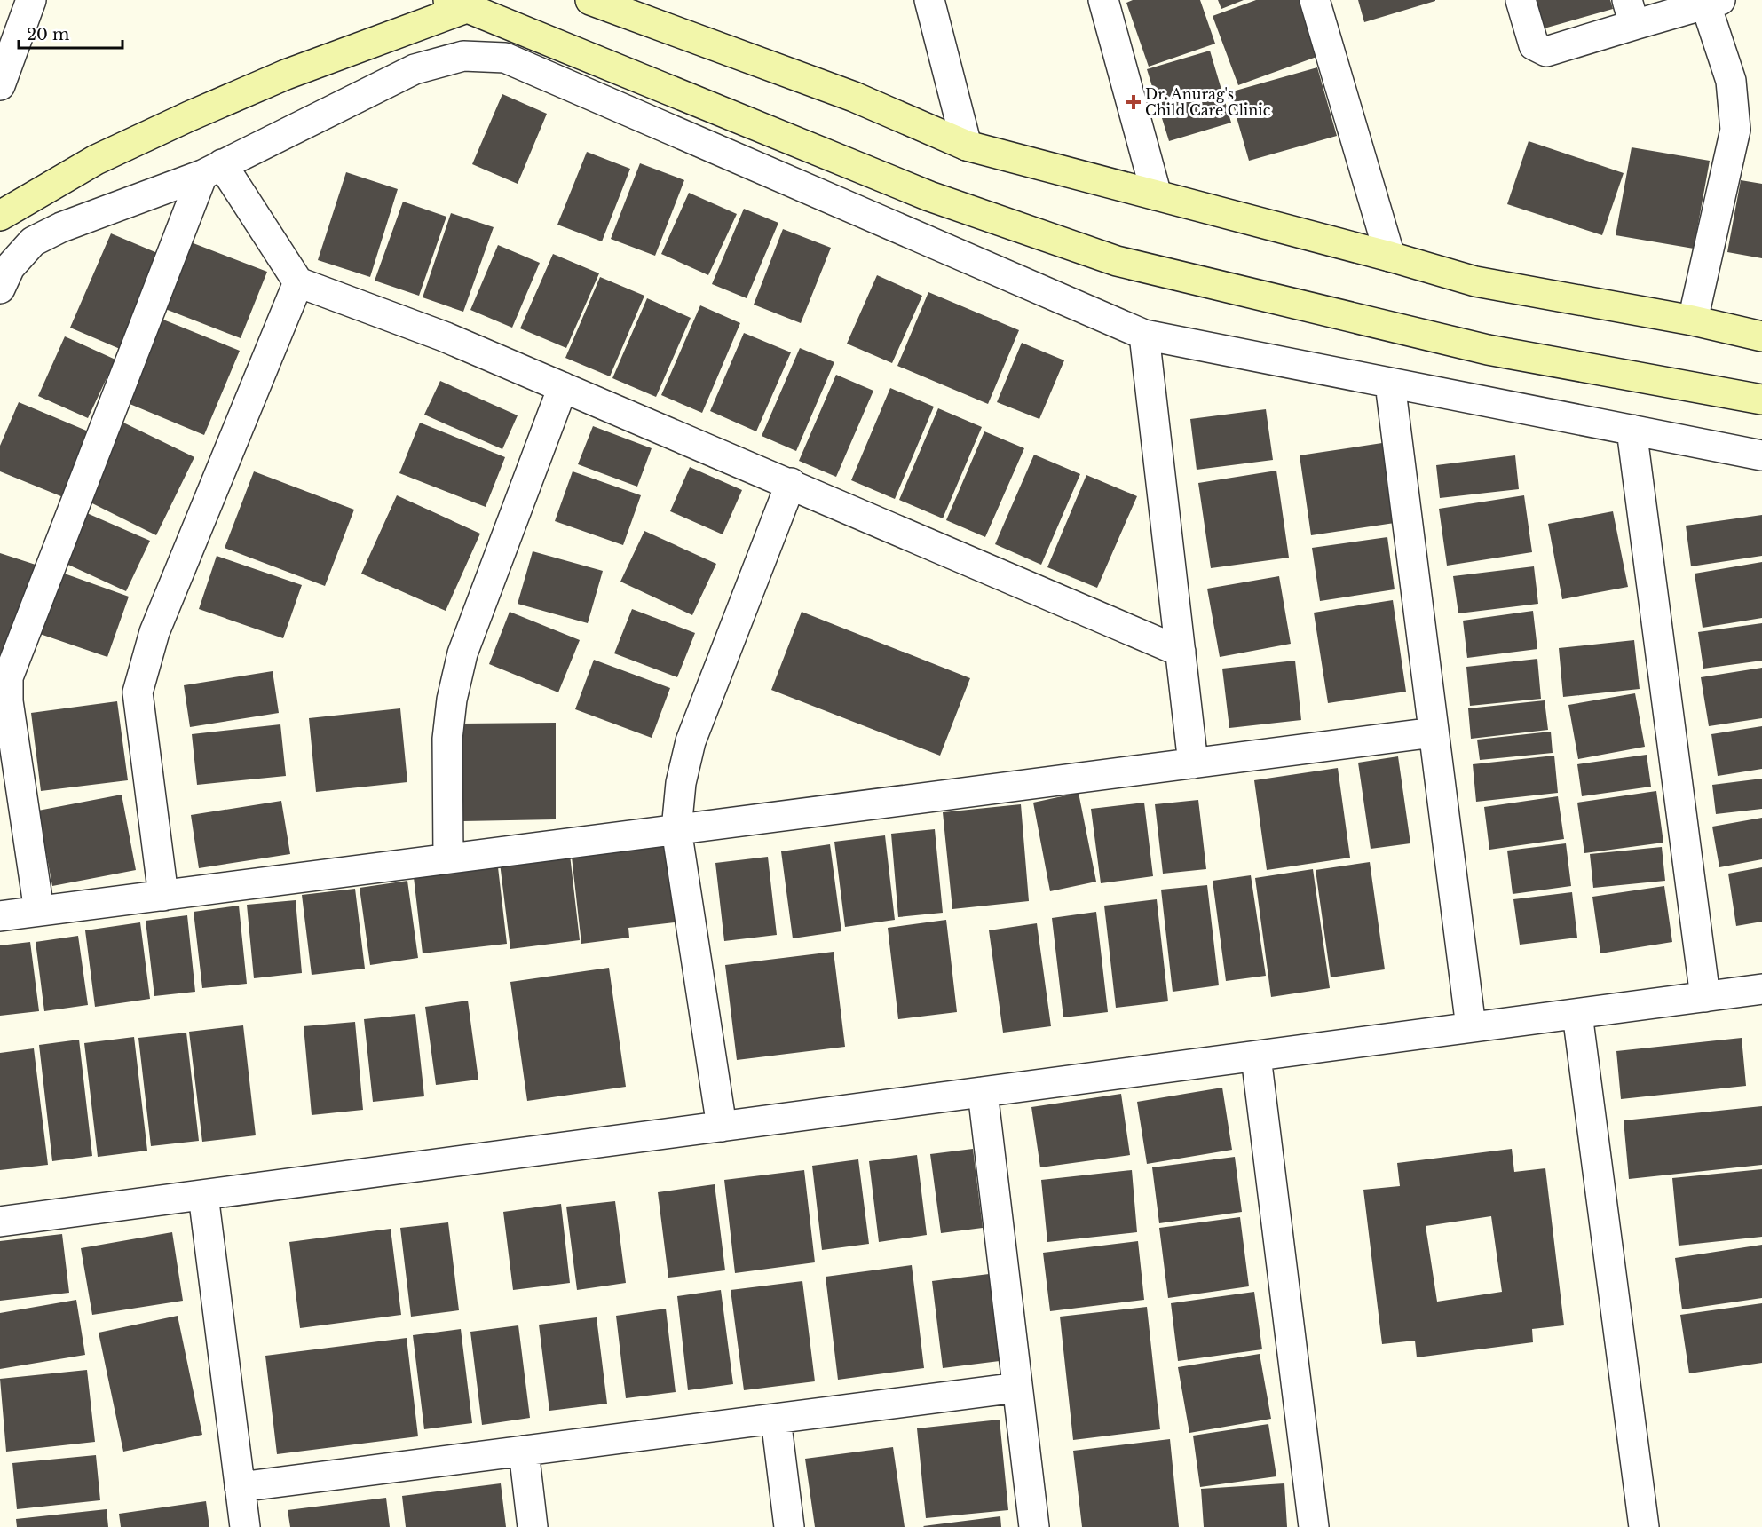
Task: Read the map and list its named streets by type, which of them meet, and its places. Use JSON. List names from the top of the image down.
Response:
{
  "places": {
    "health": ["Dr. Anurag's Child Care Clinic"]
  },
  "scale_bar": "20 m"
}
